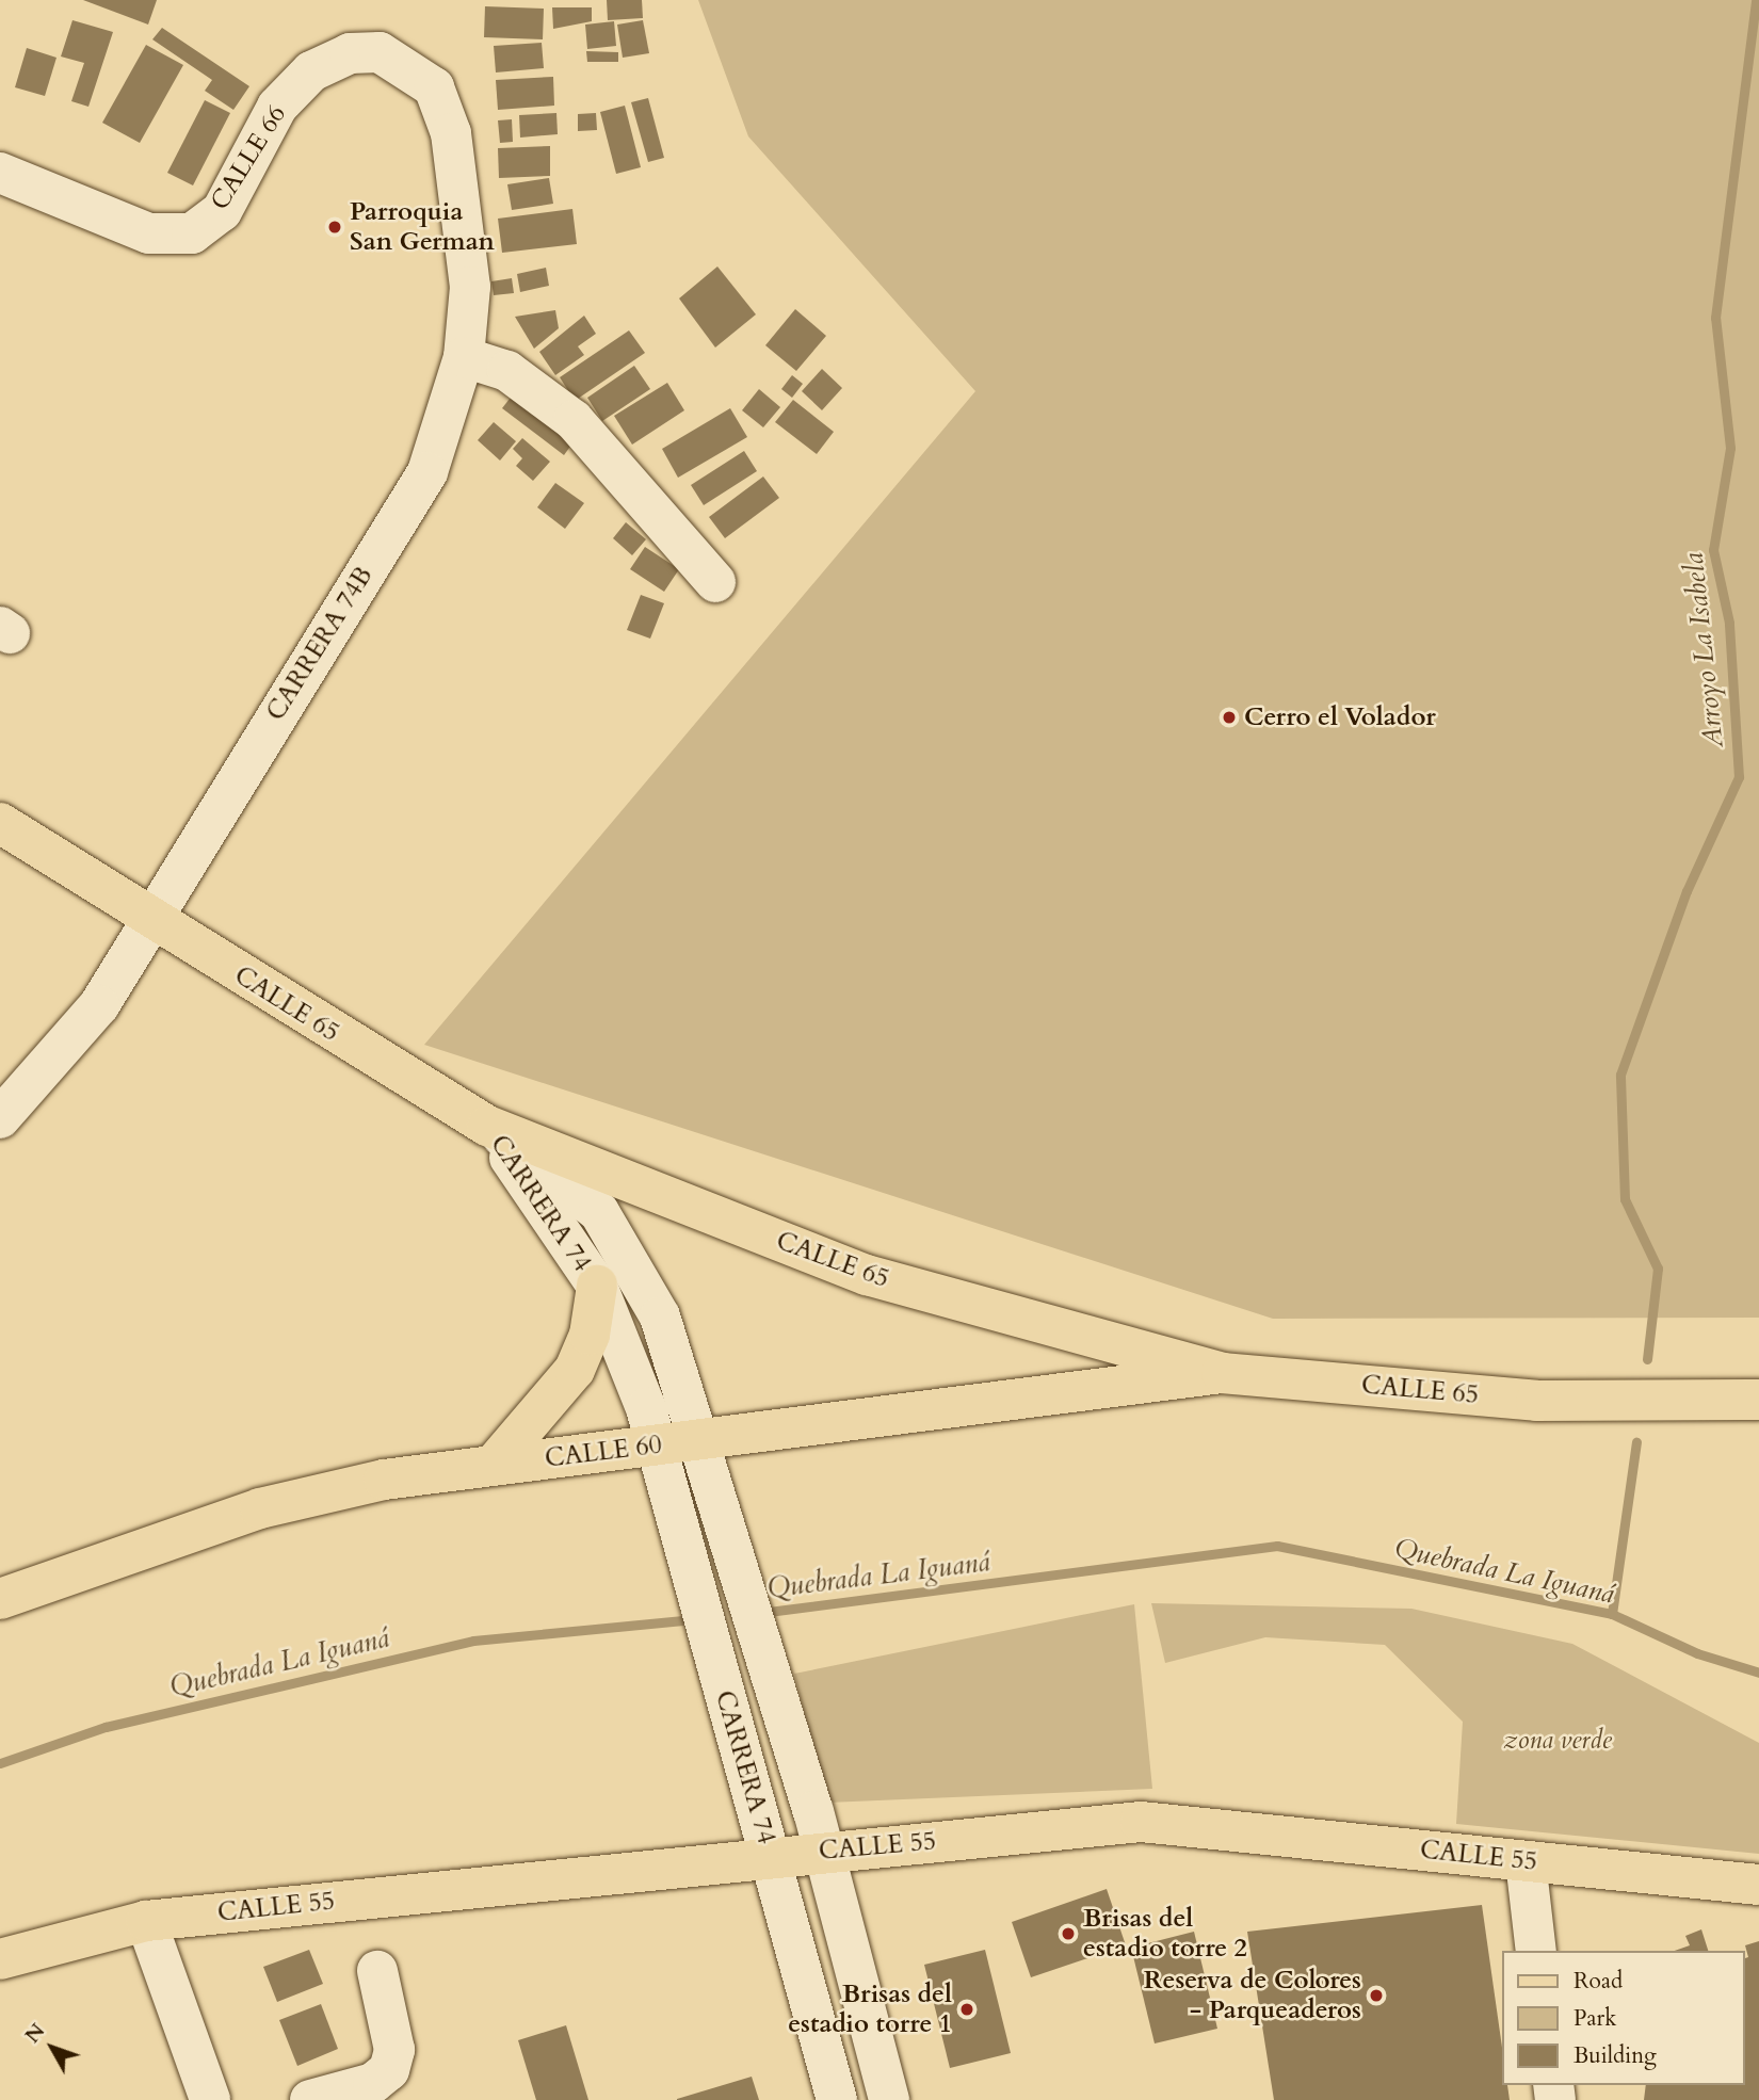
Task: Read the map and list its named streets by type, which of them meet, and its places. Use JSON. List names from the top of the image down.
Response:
{
  "streets": {
    "main road": ["CALLE 65", "CALLE 60", "CALLE 55"],
    "street": ["CALLE 66", "CARRERA 74B", "CARRERA 74"]
  },
  "crossings": [
    ["CALLE 66", "CARRERA 74B"],
    ["CARRERA 74B", "CALLE 65"],
    ["CALLE 65", "CARRERA 74"],
    ["CALLE 65", "CALLE 60"],
    ["CARRERA 74", "CALLE 60"],
    ["CARRERA 74", "CALLE 55"]
  ],
  "water": ["Arroyo La Isabela", "Quebrada La Iguaná"],
  "parks": ["zona verde"],
  "places": [
    "Parroquia San German",
    "Cerro el Volador",
    "Brisas del estadio torre 2",
    "Reserva de Colores - Parqueaderos",
    "Brisas del estadio torre 1"
  ],
  "legend": ["Road", "Park", "Building"],
  "north": "top left"
}
